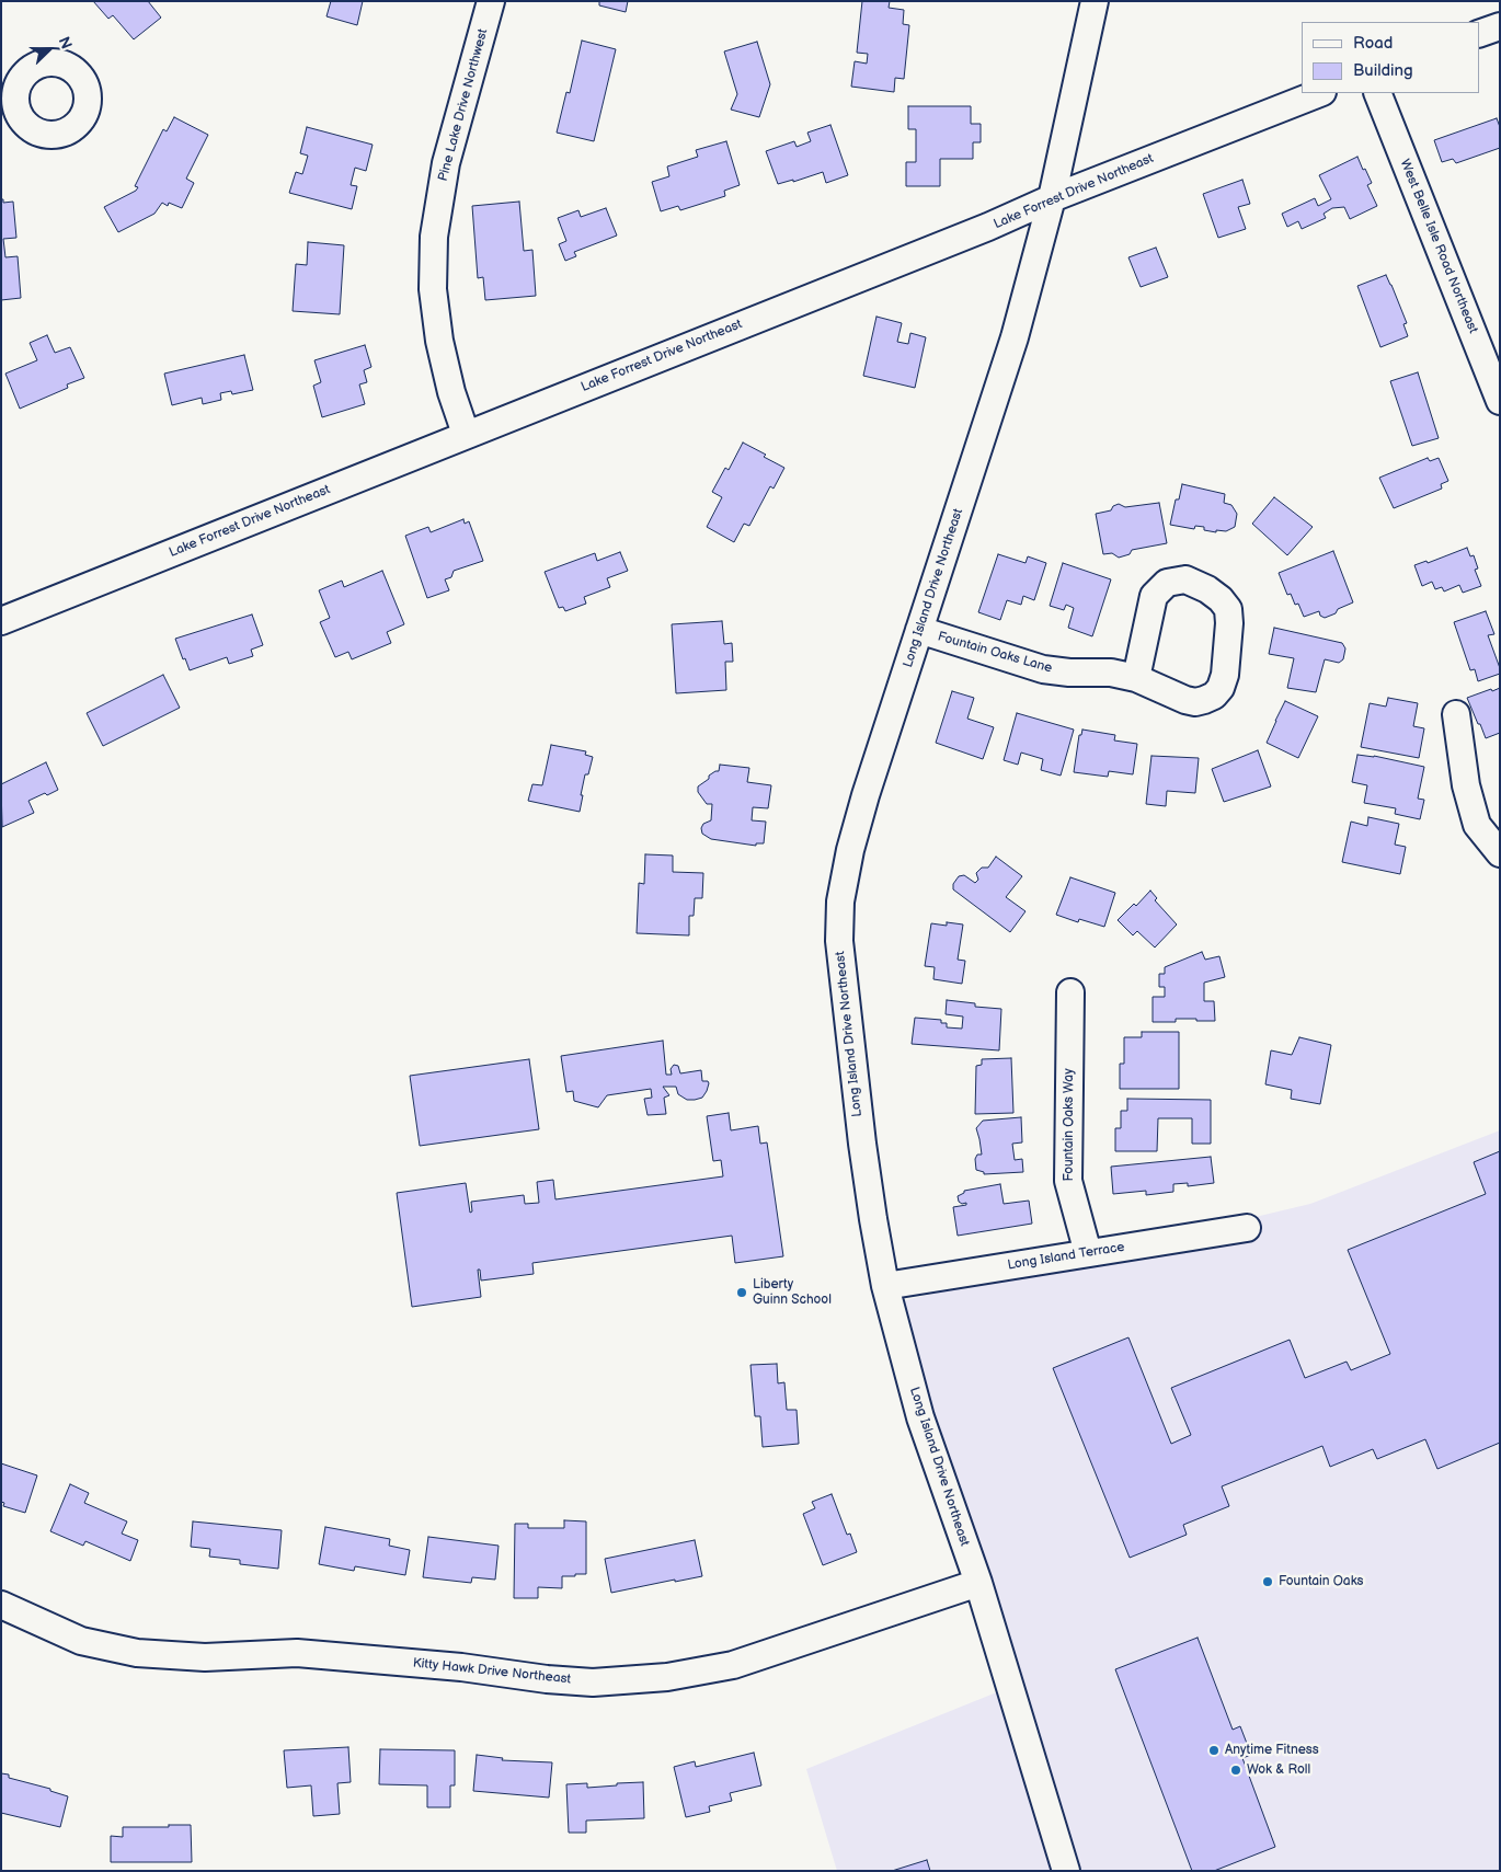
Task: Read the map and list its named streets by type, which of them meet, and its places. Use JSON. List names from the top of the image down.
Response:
{
  "streets": {
    "street": [
      "Pine Lake Drive Northwest",
      "Lake Forrest Drive Northeast",
      "West Belle Isle Road Northeast",
      "Long Island Drive Northeast",
      "Fountain Oaks Lane",
      "Fountain Oaks Way",
      "Long Island Terrace",
      "Kitty Hawk Drive Northeast"
    ]
  },
  "crossings": [
    ["Pine Lake Drive Northwest", "Lake Forrest Drive Northeast"],
    ["Lake Forrest Drive Northeast", "Long Island Drive Northeast"],
    ["Long Island Drive Northeast", "Fountain Oaks Lane"],
    ["Long Island Drive Northeast", "Long Island Terrace"],
    ["Long Island Drive Northeast", "Kitty Hawk Drive Northeast"],
    ["Fountain Oaks Way", "Long Island Terrace"]
  ],
  "places": [
    "Liberty Guinn School",
    "Fountain Oaks",
    "Anytime Fitness",
    "Wok & Roll"
  ],
  "legend": ["Road", "Building"],
  "north": "right"
}
